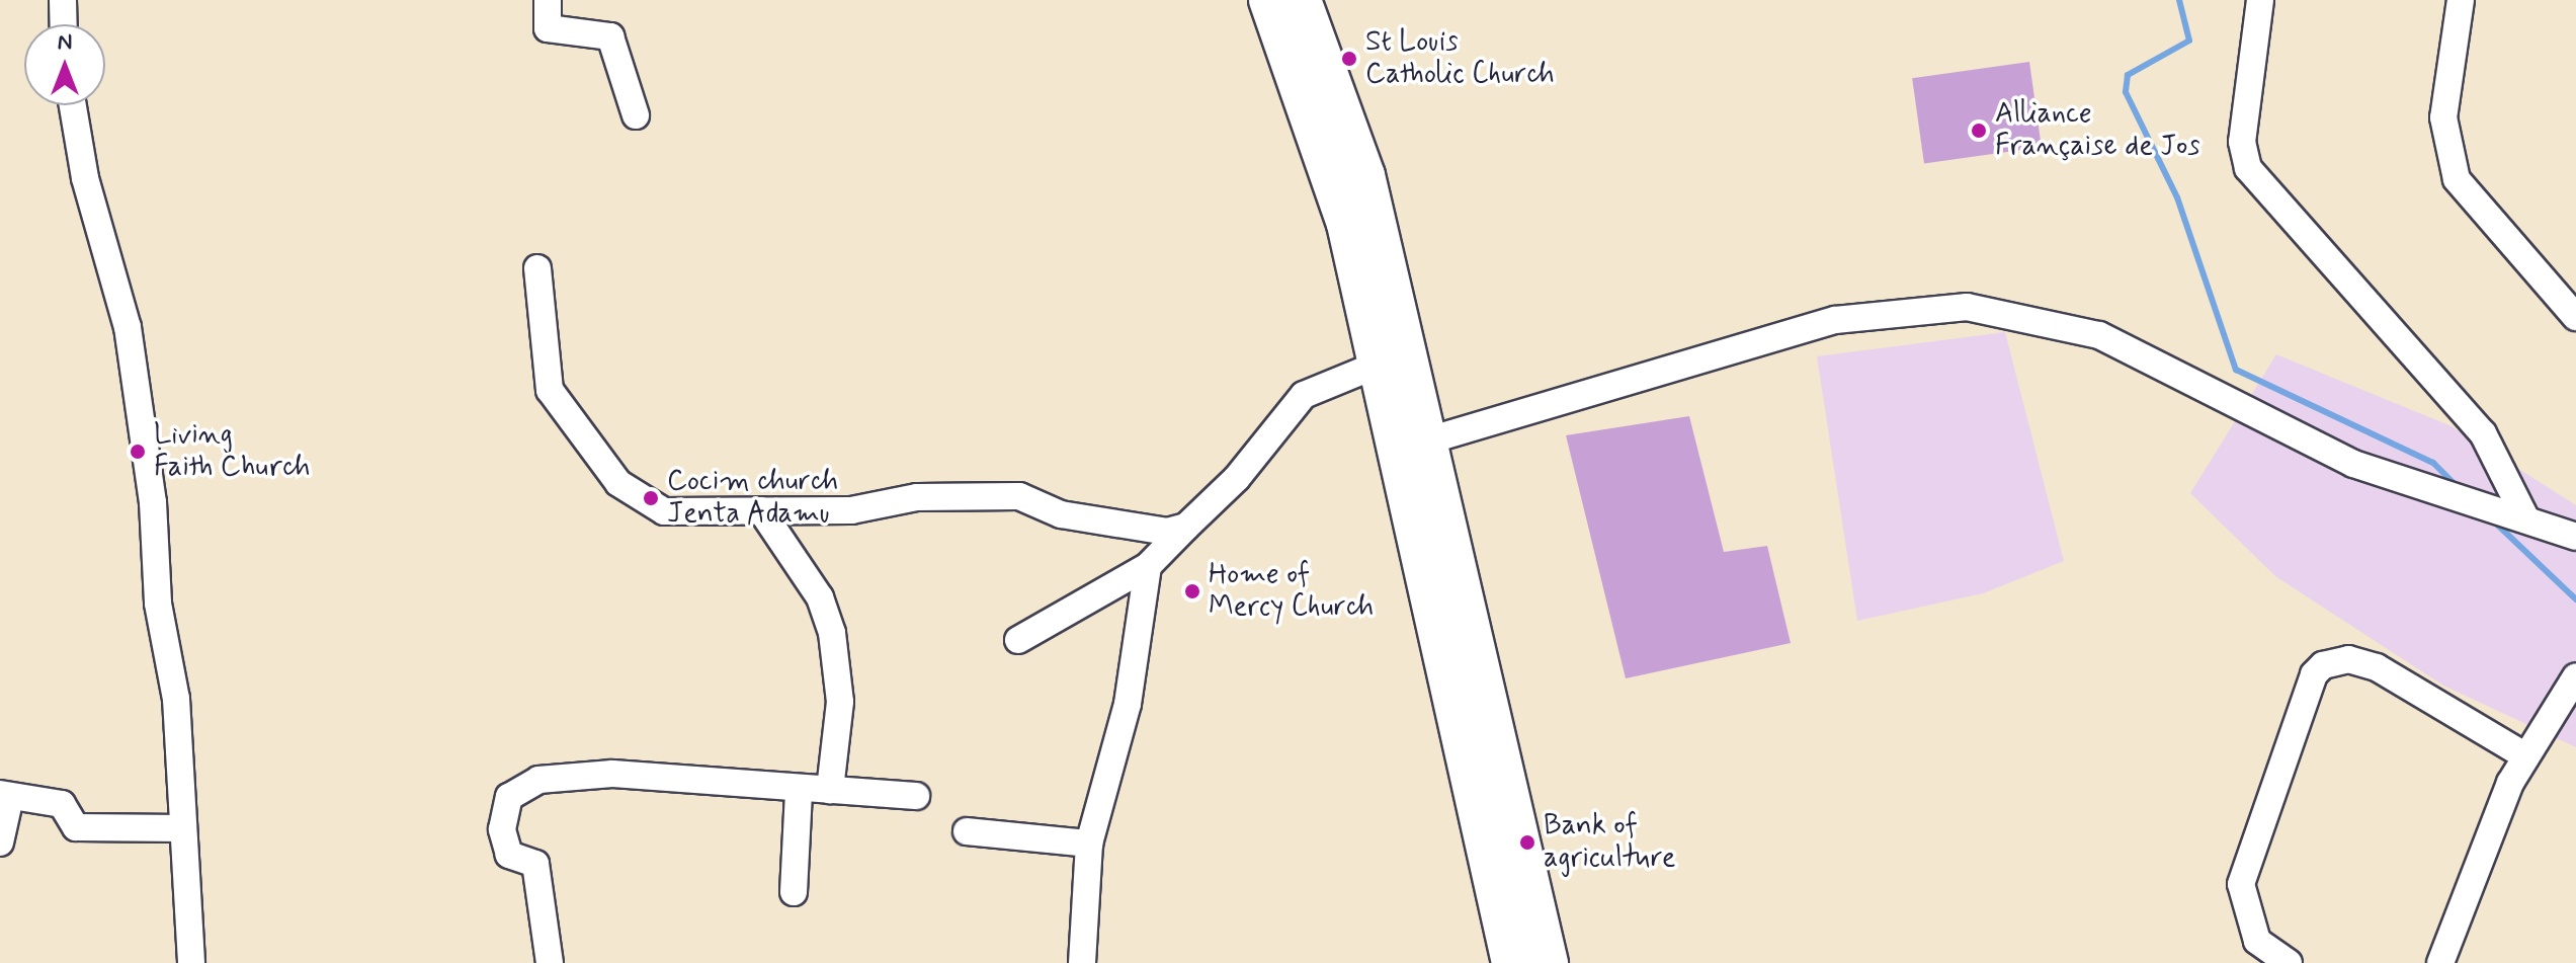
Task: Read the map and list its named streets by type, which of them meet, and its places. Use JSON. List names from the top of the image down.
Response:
{
  "places": [
    "St Louis Catholic Church",
    "Alliance Française de Jos",
    "Living Faith Church",
    "Cocim church Jenta Adamu",
    "Home of Mercy Church",
    "Bank of agriculture"
  ],
  "north": "top"
}
